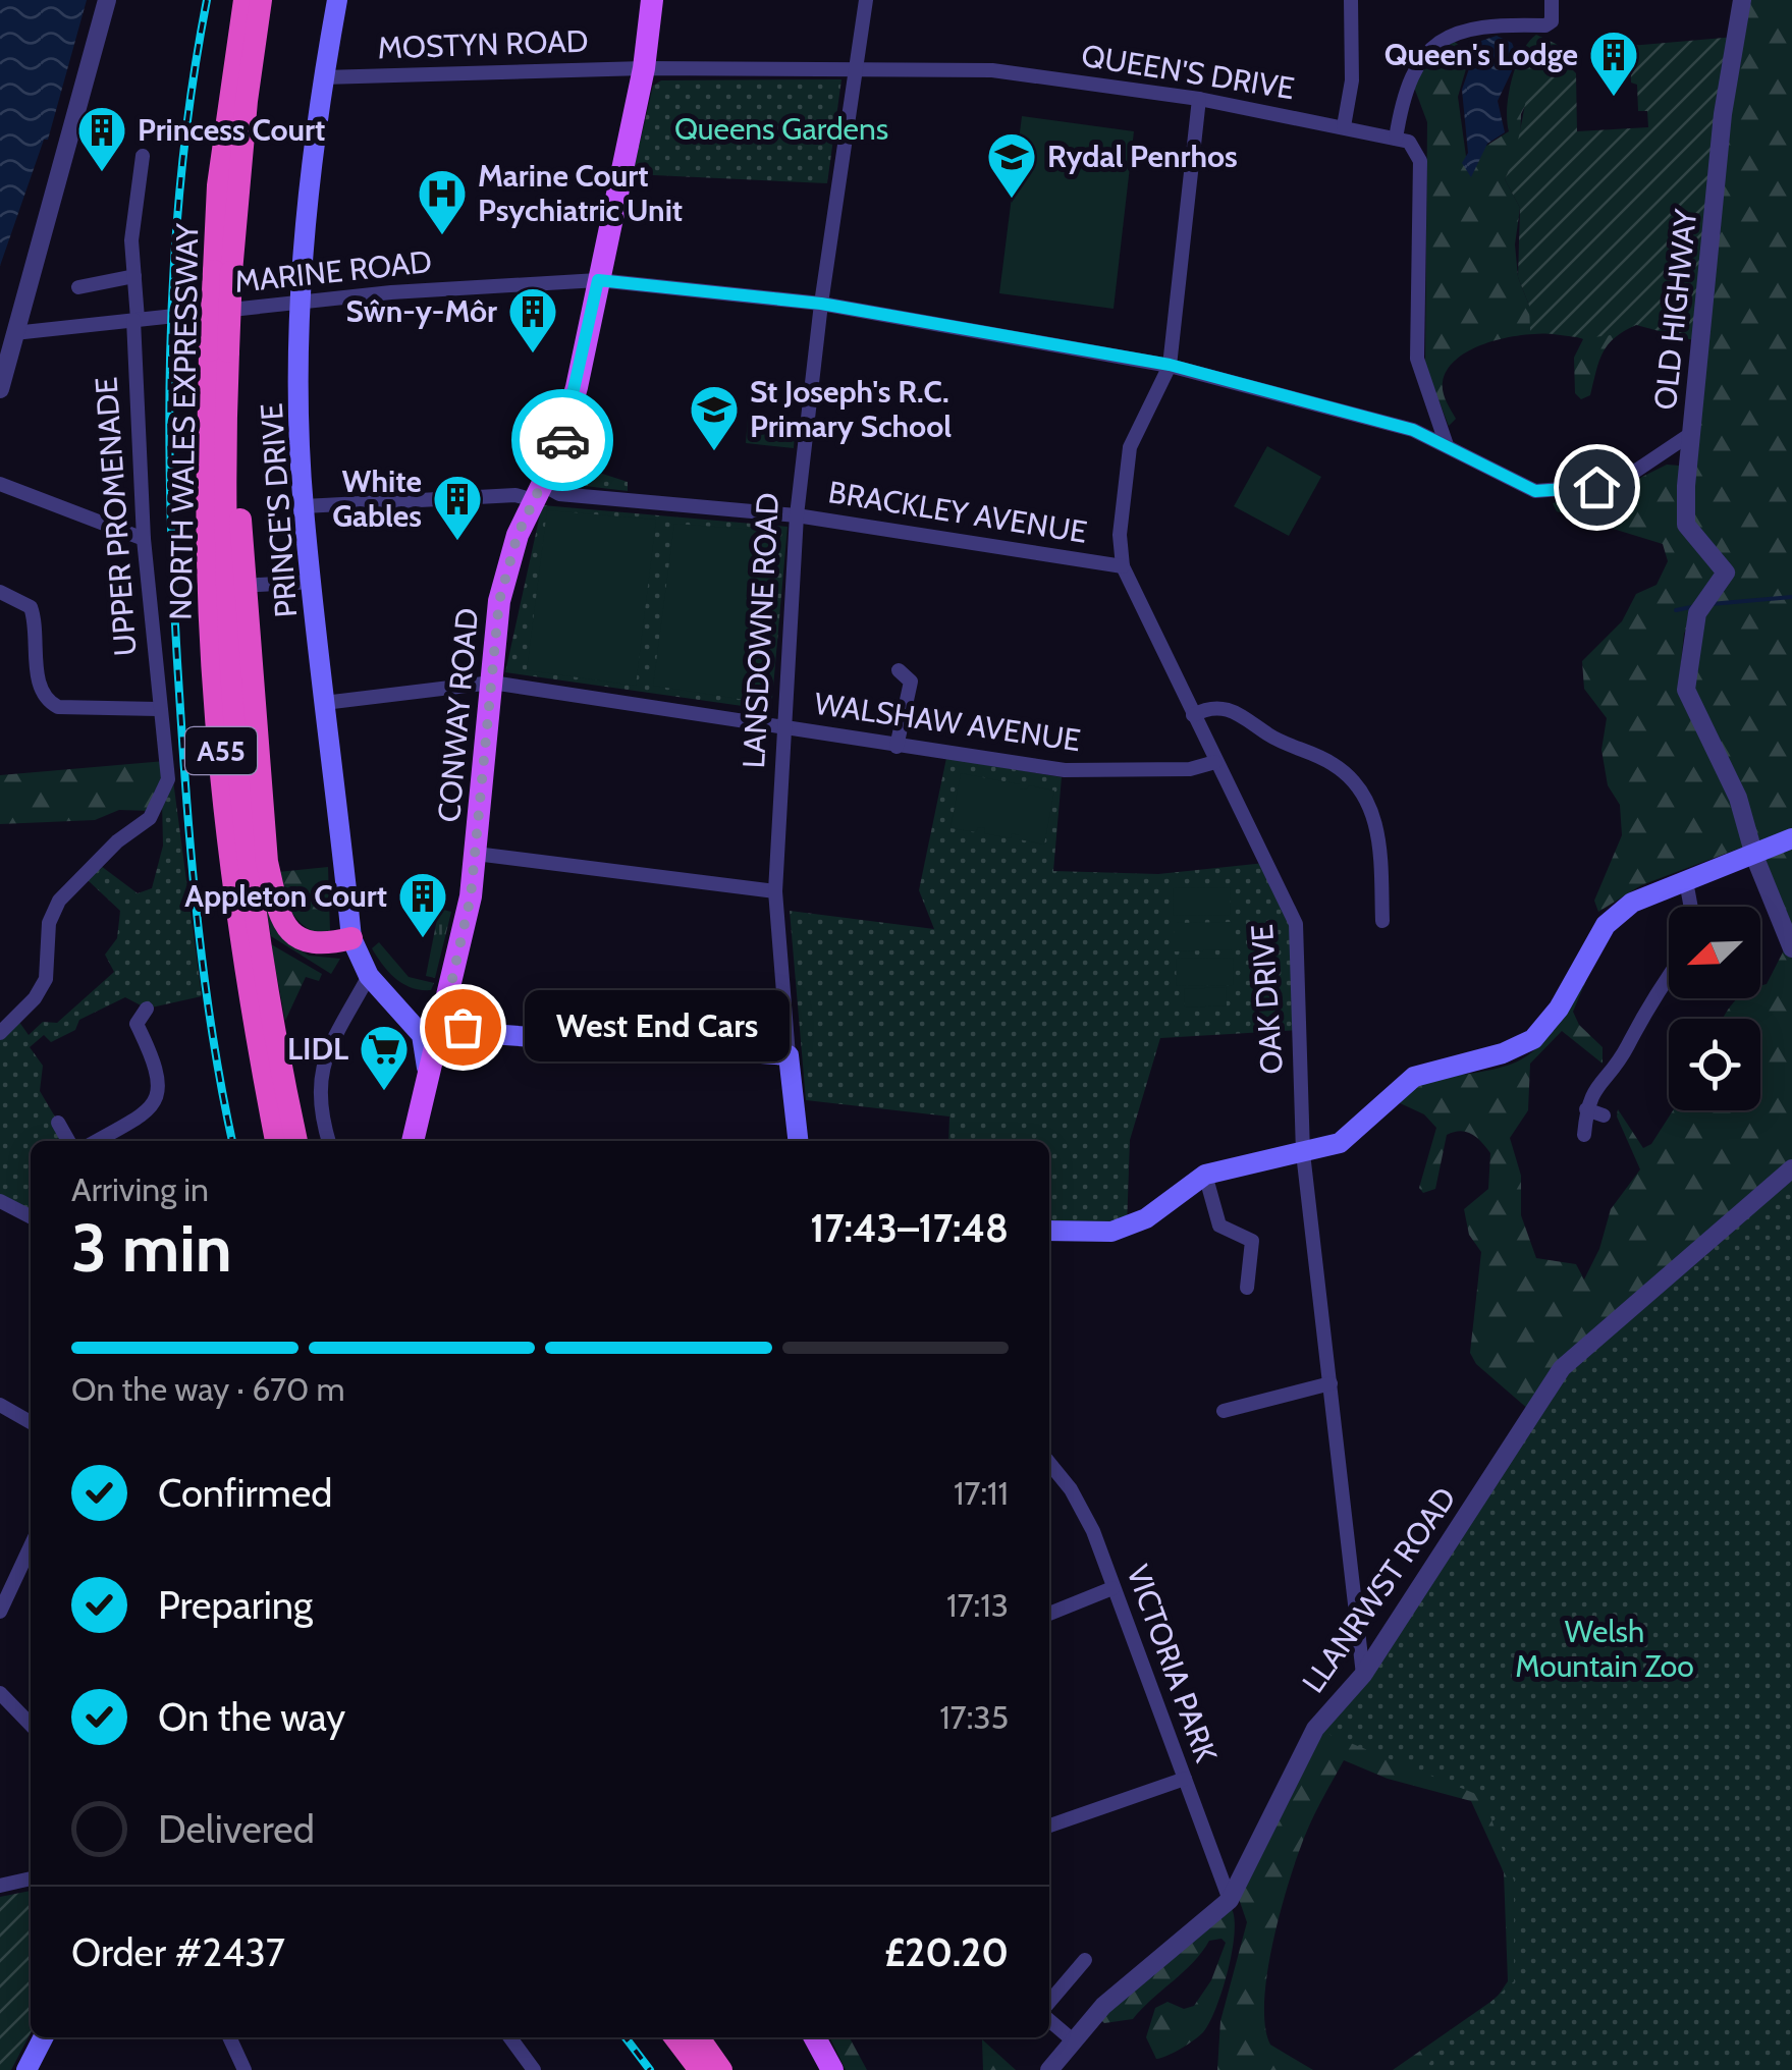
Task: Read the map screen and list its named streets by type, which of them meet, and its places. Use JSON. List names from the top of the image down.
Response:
{
  "streets": {
    "highway": ["NORTH WALES EXPRESSWAY", "A55"],
    "main road": ["PRINCE'S DRIVE", "LANSDOWNE ROAD", "CONWAY ROAD"],
    "street": [
      "MOSTYN ROAD",
      "QUEEN'S DRIVE",
      "MARINE ROAD",
      "OLD HIGHWAY",
      "BRACKLEY AVENUE",
      "UPPER PROMENADE",
      "WALSHAW AVENUE",
      "OAK DRIVE",
      "LLANRWST ROAD",
      "VICTORIA PARK"
    ]
  },
  "crossings": [
    ["MOSTYN ROAD", "QUEEN'S DRIVE"],
    ["MOSTYN ROAD", "PRINCE'S DRIVE"],
    ["MOSTYN ROAD", "CONWAY ROAD"],
    ["QUEEN'S DRIVE", "LANSDOWNE ROAD"],
    ["QUEEN'S DRIVE", "CONWAY ROAD"],
    ["QUEEN'S DRIVE", "OAK DRIVE"],
    ["MARINE ROAD", "OLD HIGHWAY"],
    ["MARINE ROAD", "PRINCE'S DRIVE"],
    ["MARINE ROAD", "UPPER PROMENADE"],
    ["MARINE ROAD", "LANSDOWNE ROAD"],
    ["MARINE ROAD", "CONWAY ROAD"],
    ["MARINE ROAD", "OAK DRIVE"],
    ["PRINCE'S DRIVE", "BRACKLEY AVENUE"],
    ["PRINCE'S DRIVE", "CONWAY ROAD"],
    ["PRINCE'S DRIVE", "WALSHAW AVENUE"],
    ["BRACKLEY AVENUE", "LANSDOWNE ROAD"],
    ["BRACKLEY AVENUE", "CONWAY ROAD"],
    ["BRACKLEY AVENUE", "OAK DRIVE"],
    ["LANSDOWNE ROAD", "WALSHAW AVENUE"],
    ["CONWAY ROAD", "WALSHAW AVENUE"],
    ["WALSHAW AVENUE", "OAK DRIVE"],
    ["OAK DRIVE", "LLANRWST ROAD"],
    ["LLANRWST ROAD", "VICTORIA PARK"]
  ],
  "parks": ["Queens Gardens", "Welsh Mountain Zoo"],
  "places": {
    "building": [
      "Queen's Lodge",
      "Princess Court",
      "Sŵn-y-Môr",
      "White Gables",
      "Appleton Court"
    ],
    "school or university": ["Rydal Penrhos", "St Joseph's R.C. Primary School"],
    "hospital": ["Marine Court Psychiatric Unit"],
    "other": ["West End Cars"],
    "supermarket": ["LIDL"]
  },
  "north": "bottom left",
  "page": {
    "bubble": "West End Cars",
    "heading": ["3 min", "Arriving in", "17:43–17:48"],
    "panel": ["Order #2437", "£20.20"],
    "bar": "On the way · 670 m",
    "list": [
      ["Confirmed", "17:11"],
      ["Preparing", "17:13"],
      ["On the way", "17:35"],
      "Delivered"
    ]
  }
}
